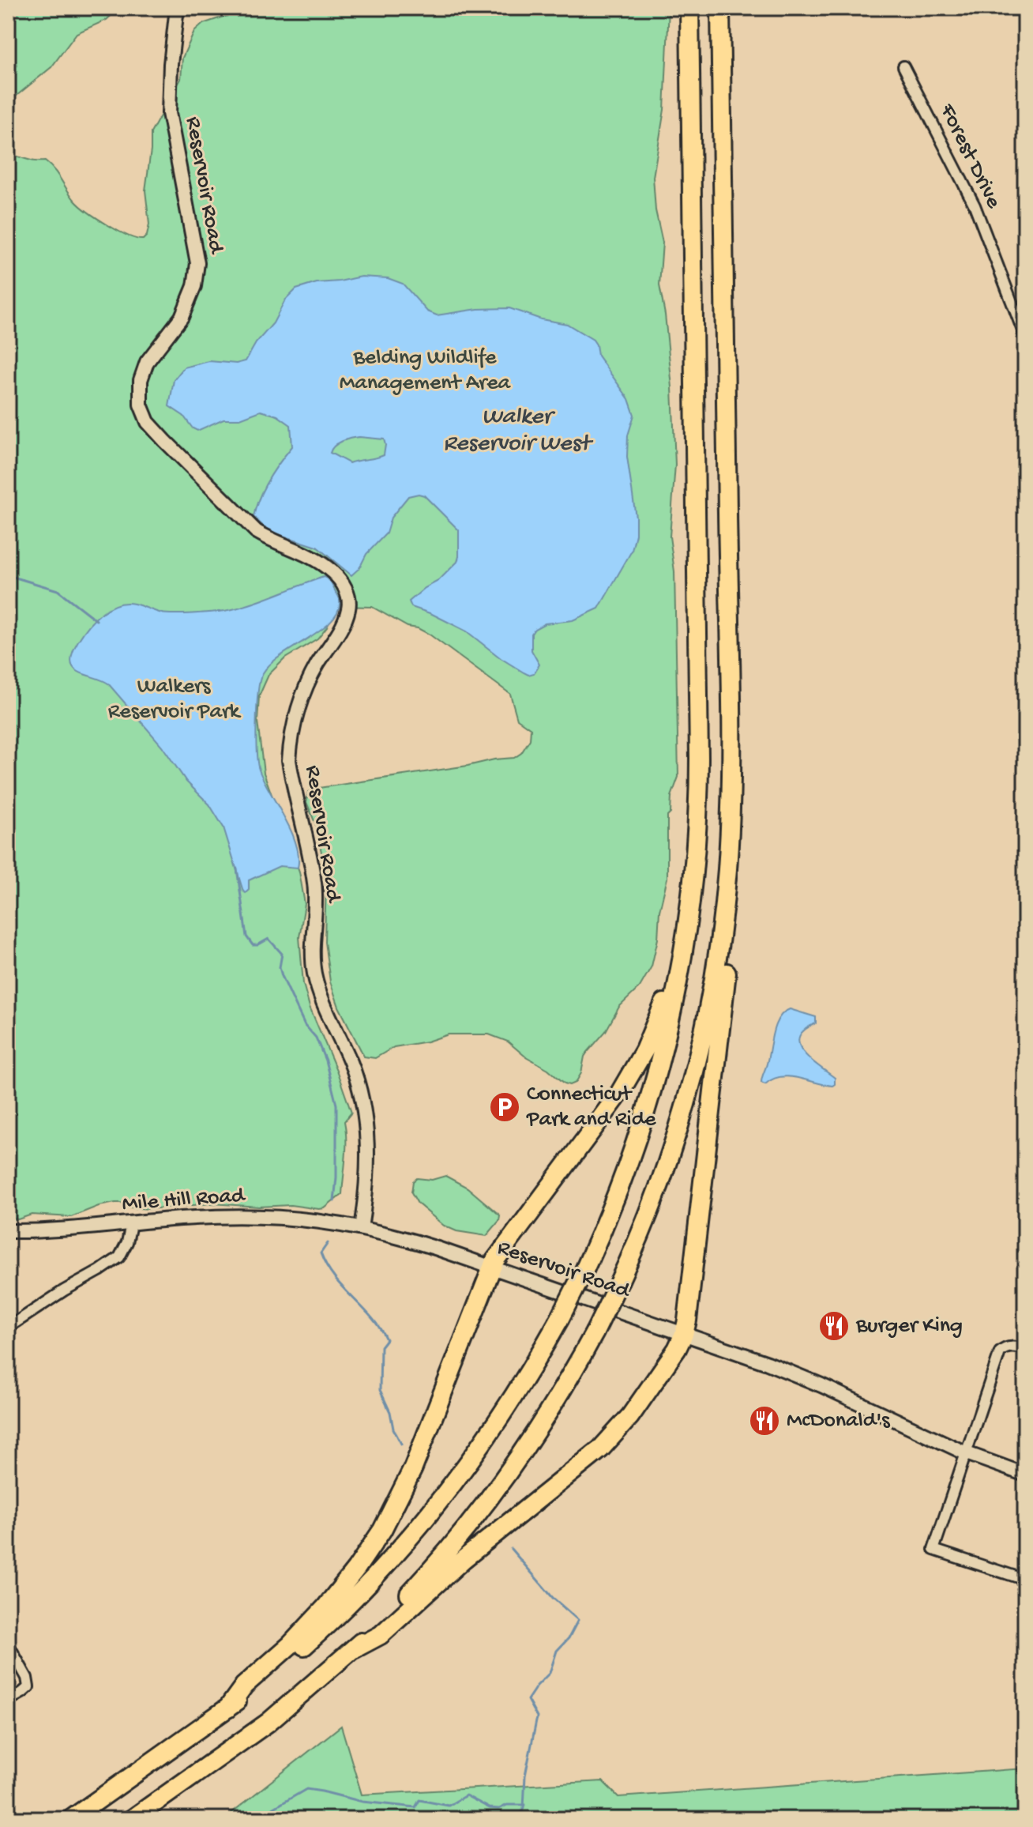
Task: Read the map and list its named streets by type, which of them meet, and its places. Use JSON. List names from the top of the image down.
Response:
{
  "streets": {
    "street": ["Forest Drive", "Reservoir Road", "Mile Hill Road"]
  },
  "crossings": [
    ["Reservoir Road", "Mile Hill Road"]
  ],
  "water": ["Walker Reservoir West"],
  "parks": ["Belding Wildlife Management Area", "Walkers Reservoir Park"],
  "places": {
    "parking": ["Connecticut Park and Ride"],
    "restaurant": ["Burger King", "McDonald's"]
  }
}
